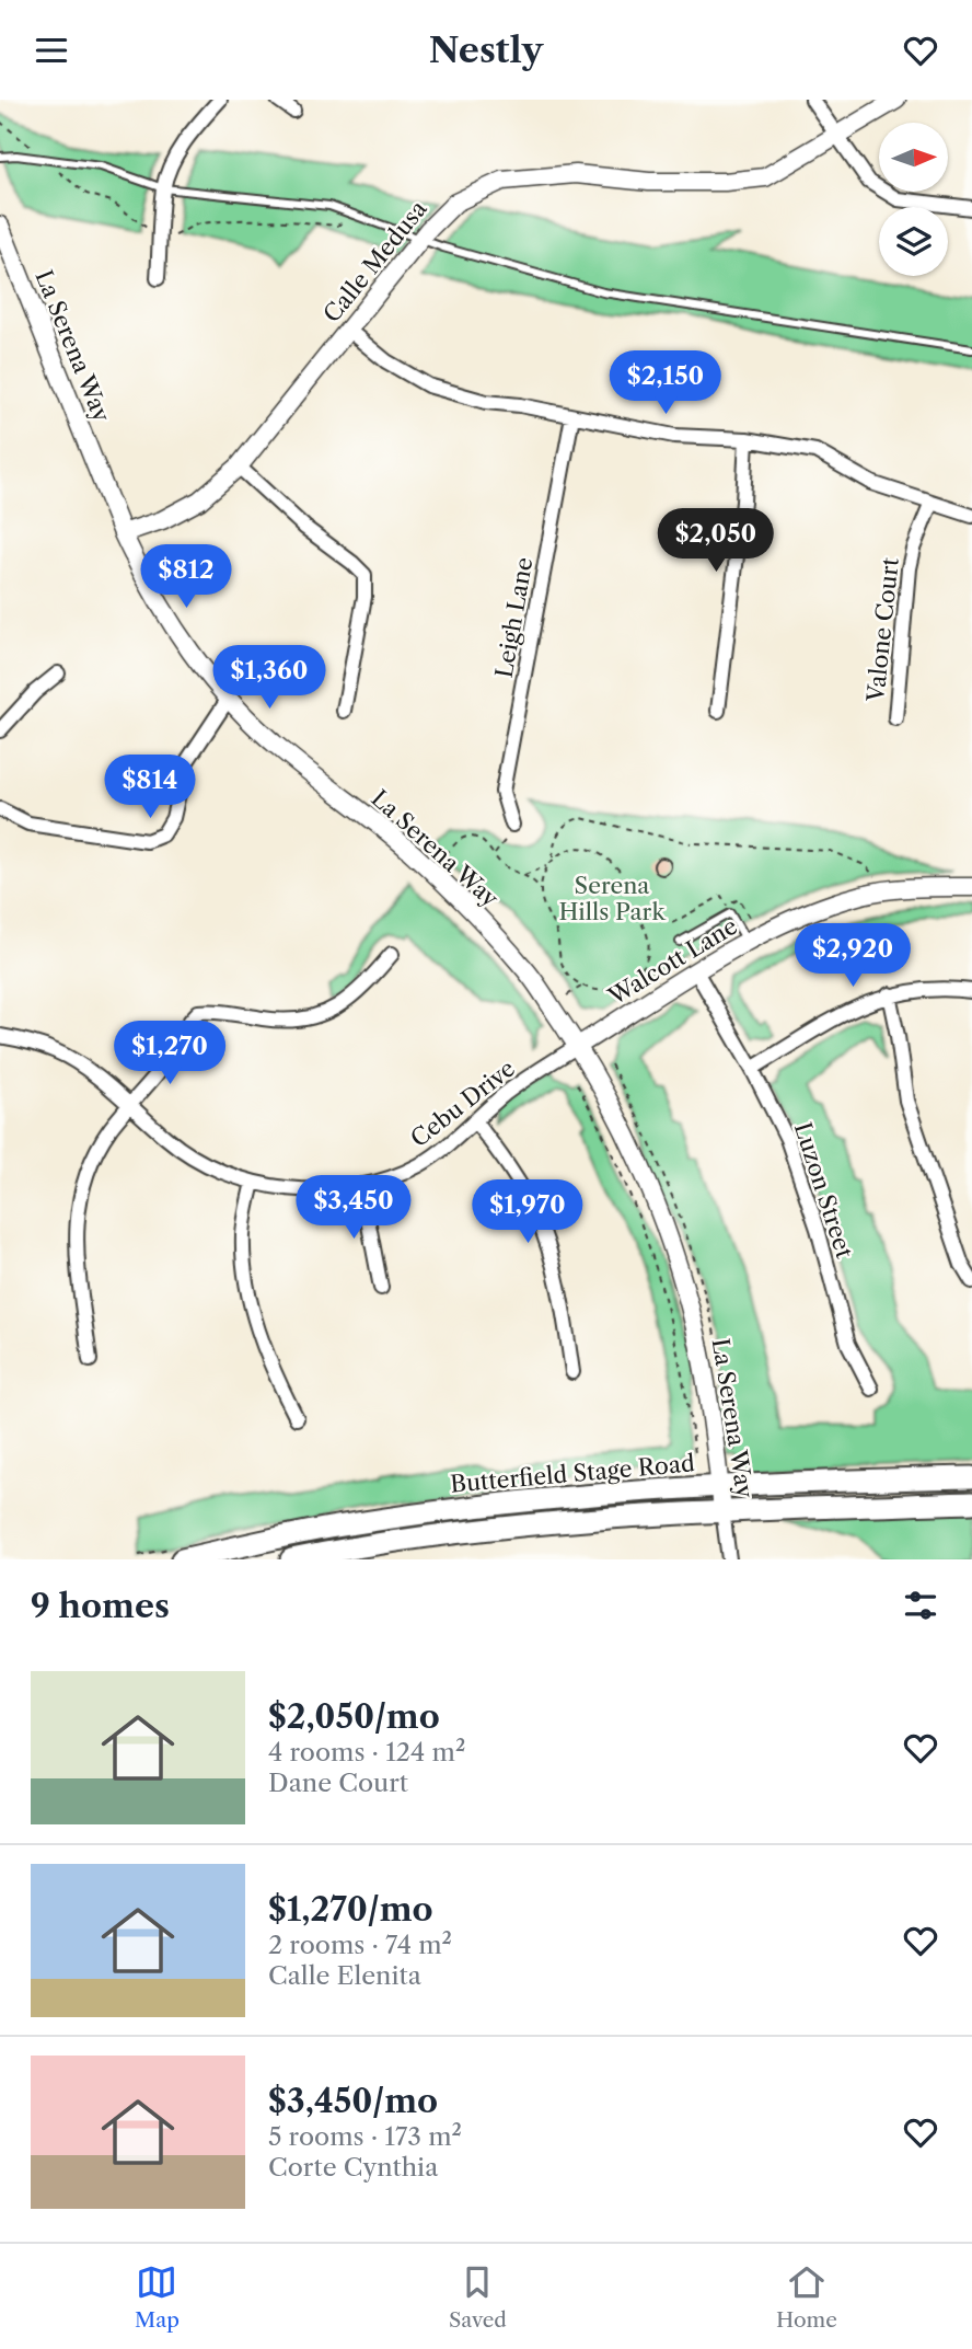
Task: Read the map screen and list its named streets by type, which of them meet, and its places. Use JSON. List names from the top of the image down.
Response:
{
  "streets": {
    "main road": [
      "Calle Medusa",
      "La Serena Way",
      "Walcott Lane",
      "Butterfield Stage Road"
    ],
    "street": [
      "Leigh Lane",
      "Valone Court",
      "Cebu Drive",
      "Luzon Street"
    ]
  },
  "crossings": [
    ["Calle Medusa", "La Serena Way"],
    ["La Serena Way", "Walcott Lane"],
    ["La Serena Way", "Cebu Drive"],
    ["La Serena Way", "Butterfield Stage Road"],
    ["Walcott Lane", "Cebu Drive"],
    ["Walcott Lane", "Luzon Street"]
  ],
  "parks": ["Serena Hills Park"],
  "north": "right",
  "page": {
    "header": "Nestly",
    "price": [
      "$2,150",
      "$2,050",
      "$812",
      "$1,360",
      "$814",
      "$2,920",
      "$1,270",
      "$3,450",
      "$1,970"
    ],
    "heading": "9 homes",
    "list": [
      {
        "name": "$2,050/mo",
        "note": "4 rooms · 124 m² · Dane Court"
      },
      {
        "name": "$1,270/mo",
        "note": "2 rooms · 74 m² · Calle Elenita"
      },
      {
        "name": "$3,450/mo",
        "note": "5 rooms · 173 m² · Corte Cynthia"
      }
    ],
    "tabs": ["Map", "Saved", "Home"]
  }
}
